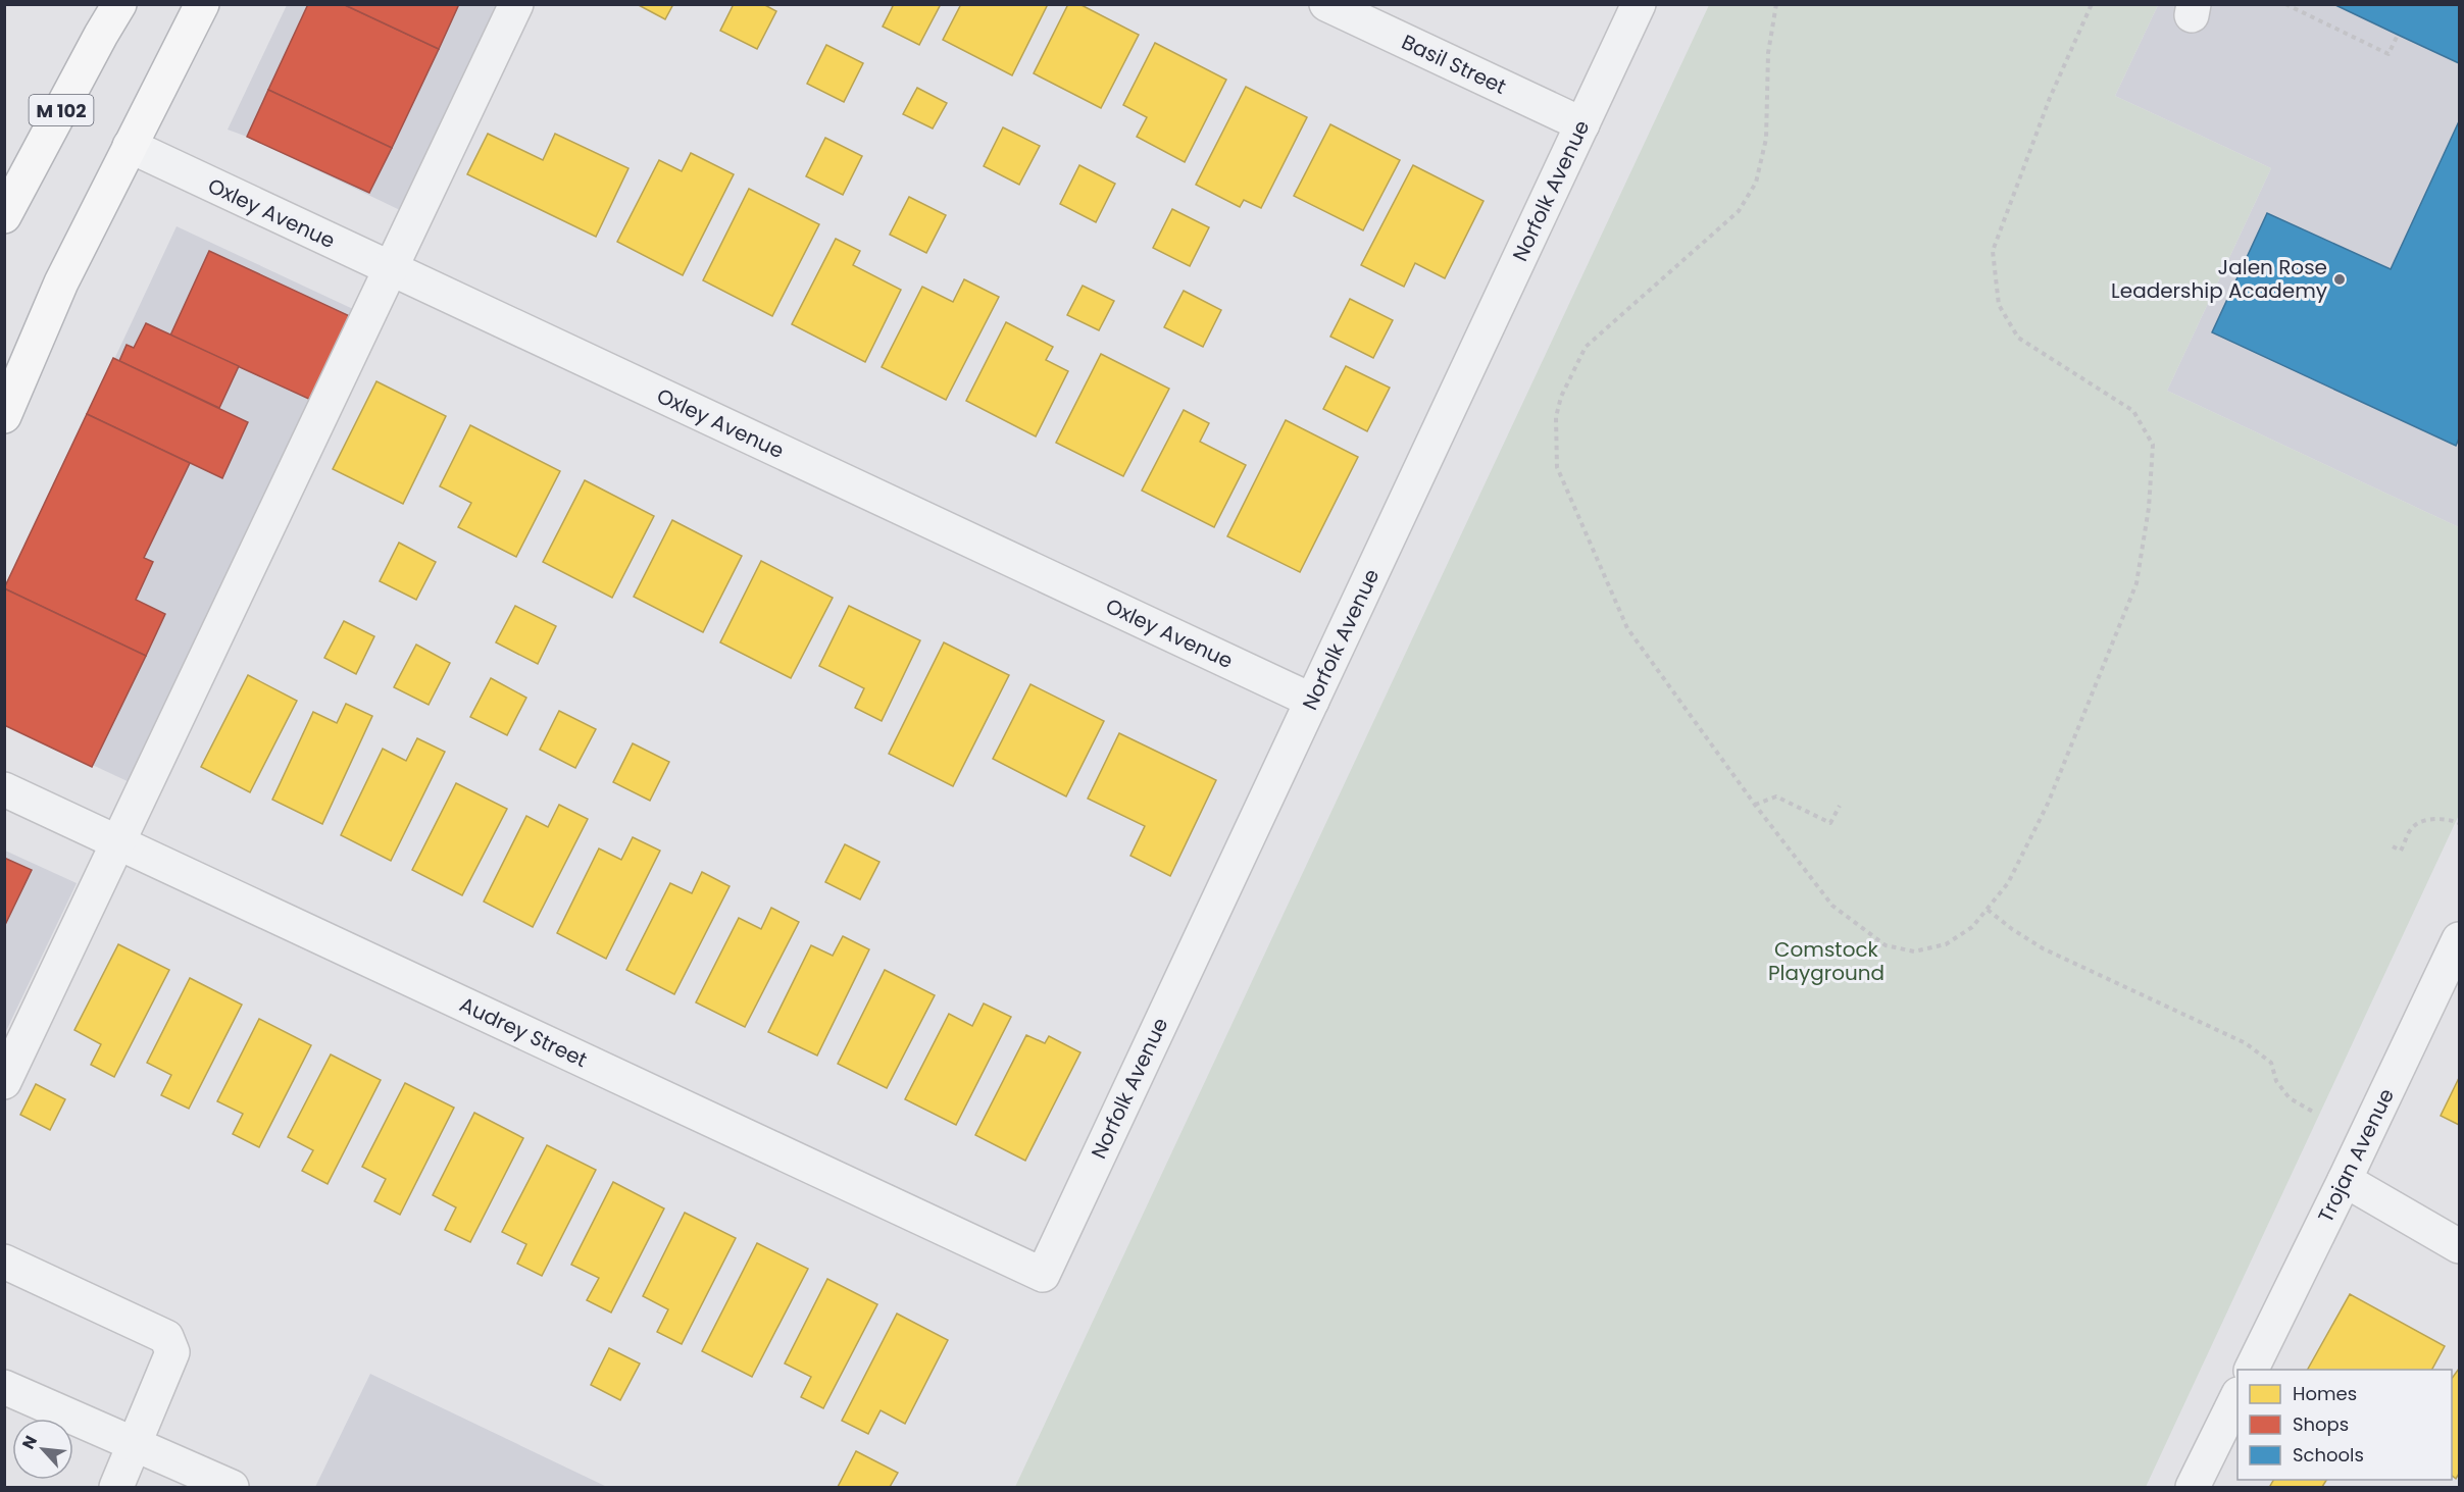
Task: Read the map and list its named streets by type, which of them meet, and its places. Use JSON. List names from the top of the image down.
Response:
{
  "streets": {
    "highway": ["M 102"],
    "street": [
      "Basil Street",
      "Norfolk Avenue",
      "Oxley Avenue",
      "Audrey Street",
      "Trojan Avenue"
    ]
  },
  "crossings": [
    ["Basil Street", "Norfolk Avenue"],
    ["Norfolk Avenue", "Oxley Avenue"],
    ["Norfolk Avenue", "Audrey Street"]
  ],
  "parks": ["Comstock Playground"],
  "places": ["Jalen Rose Leadership Academy"],
  "legend": ["Homes", "Shops", "Schools"],
  "north": "top left"
}
